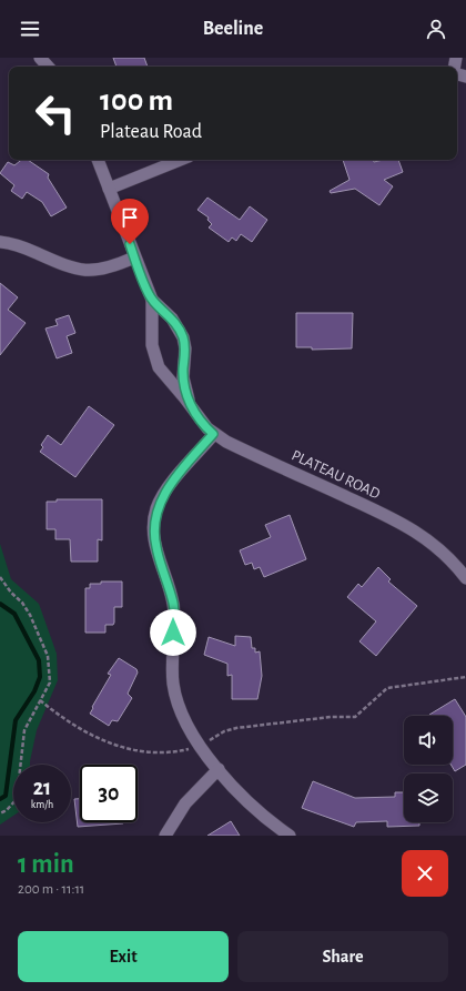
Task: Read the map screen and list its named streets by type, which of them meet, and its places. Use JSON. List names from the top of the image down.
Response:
{
  "streets": {
    "street": ["PLATEAU ROAD"]
  },
  "page": {
    "header": "Beeline",
    "turn": ["100 m", "Plateau Road"],
    "speed": "21 km/h",
    "limit": "30",
    "heading": ["1 min", "200 m · 11:11"],
    "buttons": ["Exit", "Share"]
  }
}
